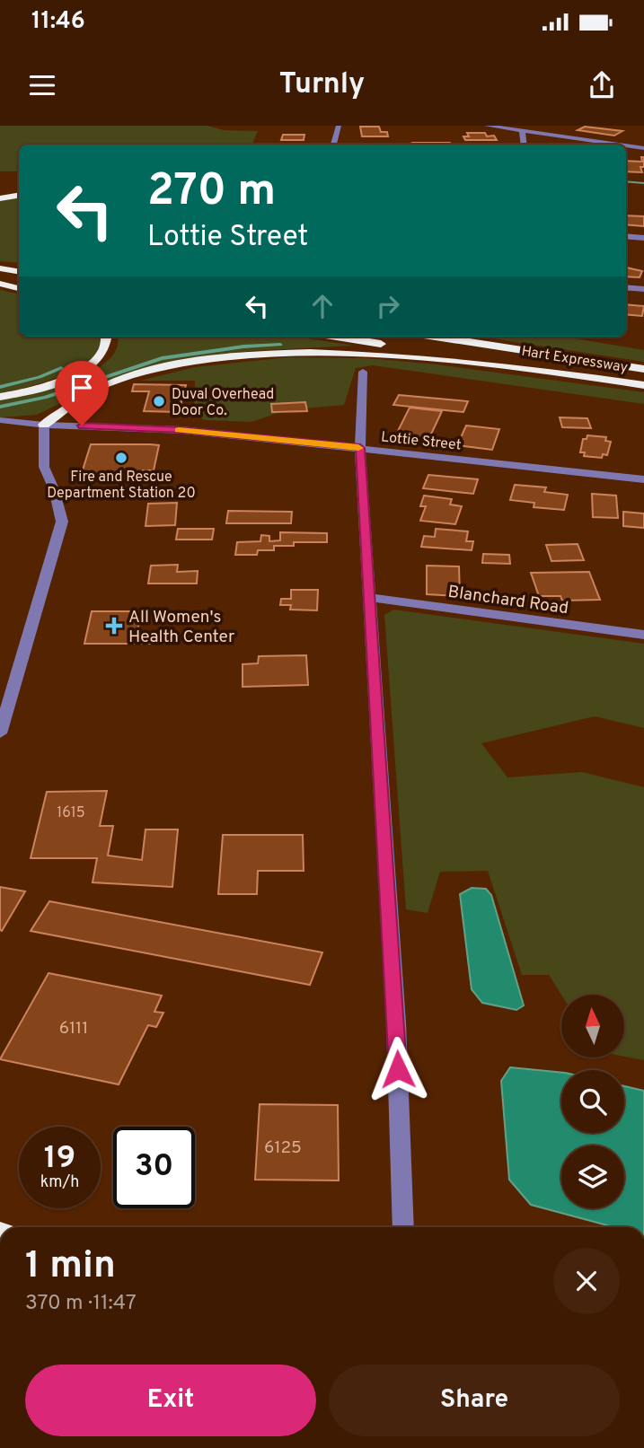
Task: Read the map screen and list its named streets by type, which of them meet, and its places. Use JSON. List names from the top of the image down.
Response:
{
  "streets": {
    "highway": ["Hart Expressway"],
    "street": ["Lottie Street", "Blanchard Road"]
  },
  "places": {
    "other": ["Duval Overhead Door Co.", "Fire and Rescue Department Station 20"],
    "health": ["All Women's Health Center"]
  },
  "house_numbers": ["1615", "6111", "6125"],
  "north": "top",
  "page": {
    "status": "11:46",
    "header": "Turnly",
    "turn": ["270 m", "Lottie Street"],
    "speed": "19 km/h",
    "limit": "30",
    "heading": ["1 min", "370 m · 11:47"],
    "buttons": ["Exit", "Share"]
  }
}
